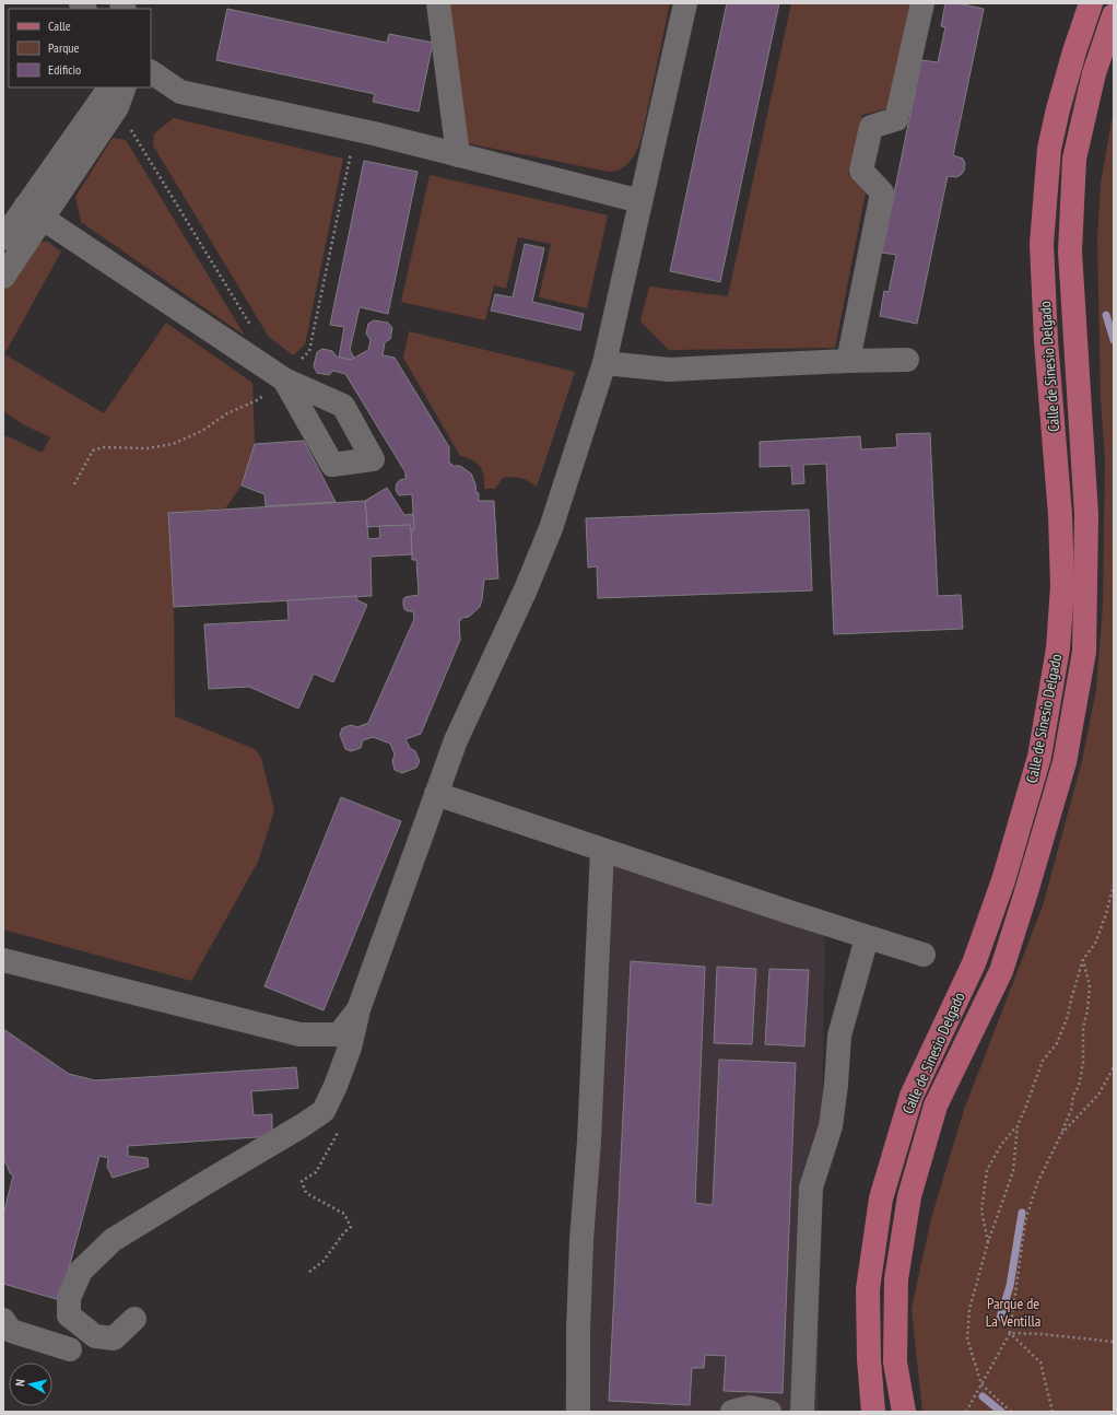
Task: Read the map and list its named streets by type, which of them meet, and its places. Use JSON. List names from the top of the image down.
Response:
{
  "streets": {
    "main road": ["Calle de Sinesio Delgado"]
  },
  "parks": ["Parque de La Ventilla"],
  "legend": ["Calle", "Parque", "Edificio"],
  "north": "left"
}
